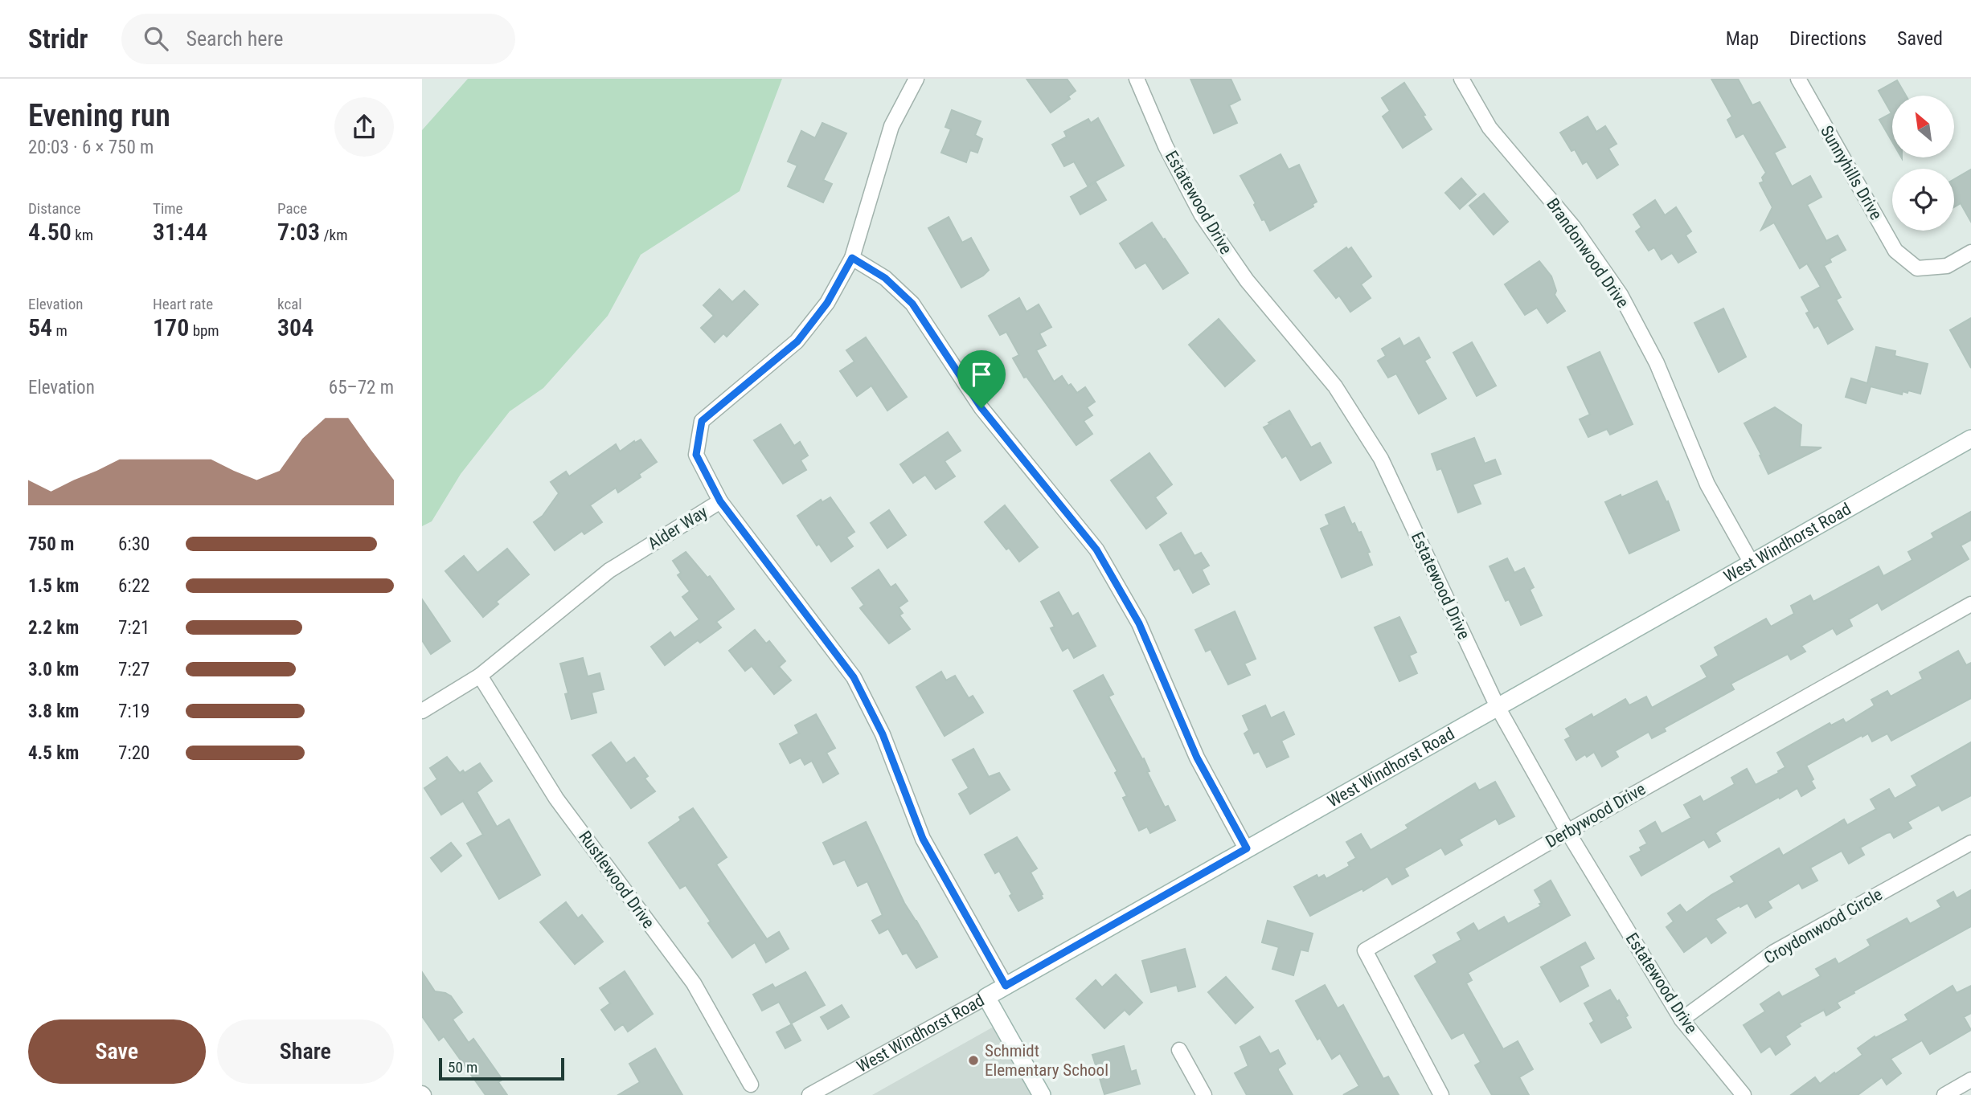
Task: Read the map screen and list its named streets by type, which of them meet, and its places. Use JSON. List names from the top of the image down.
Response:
{
  "streets": {
    "street": [
      "Sunnyhills Drive",
      "Estatewood Drive",
      "Brandonwood Drive",
      "Alder Way",
      "West Windhorst Road",
      "Derbywood Drive",
      "Rustlewood Drive",
      "Croydonwood Circle"
    ]
  },
  "crossings": [
    ["Estatewood Drive", "West Windhorst Road"],
    ["Estatewood Drive", "Derbywood Drive"],
    ["Estatewood Drive", "Croydonwood Circle"],
    ["Brandonwood Drive", "West Windhorst Road"],
    ["Alder Way", "Rustlewood Drive"]
  ],
  "places": ["Schmidt Elementary School"],
  "scale_bar": "50 m",
  "north": "top left",
  "page": {
    "header": "Stridr",
    "search": "Search here",
    "nav": ["Map", "Directions", "Saved"],
    "heading": ["Evening run", "20:03 · 6 × 750 m"],
    "stats": [
      ["Distance", "4.50 km"],
      ["Time", "31:44"],
      ["Pace", "7:03 /km"],
      ["Elevation", "54 m"],
      ["Heart rate", "170 bpm"],
      ["kcal", "304"]
    ],
    "chart": ["Elevation", "65–72 m"],
    "list": [
      {
        "name": "750 m",
        "note": "6:30"
      },
      {
        "name": "1.5 km",
        "note": "6:22"
      },
      {
        "name": "2.2 km",
        "note": "7:21"
      },
      {
        "name": "3.0 km",
        "note": "7:27"
      },
      {
        "name": "3.8 km",
        "note": "7:19"
      },
      {
        "name": "4.5 km",
        "note": "7:20"
      }
    ],
    "buttons": ["Save", "Share"],
    "scale": "50 m"
  }
}
